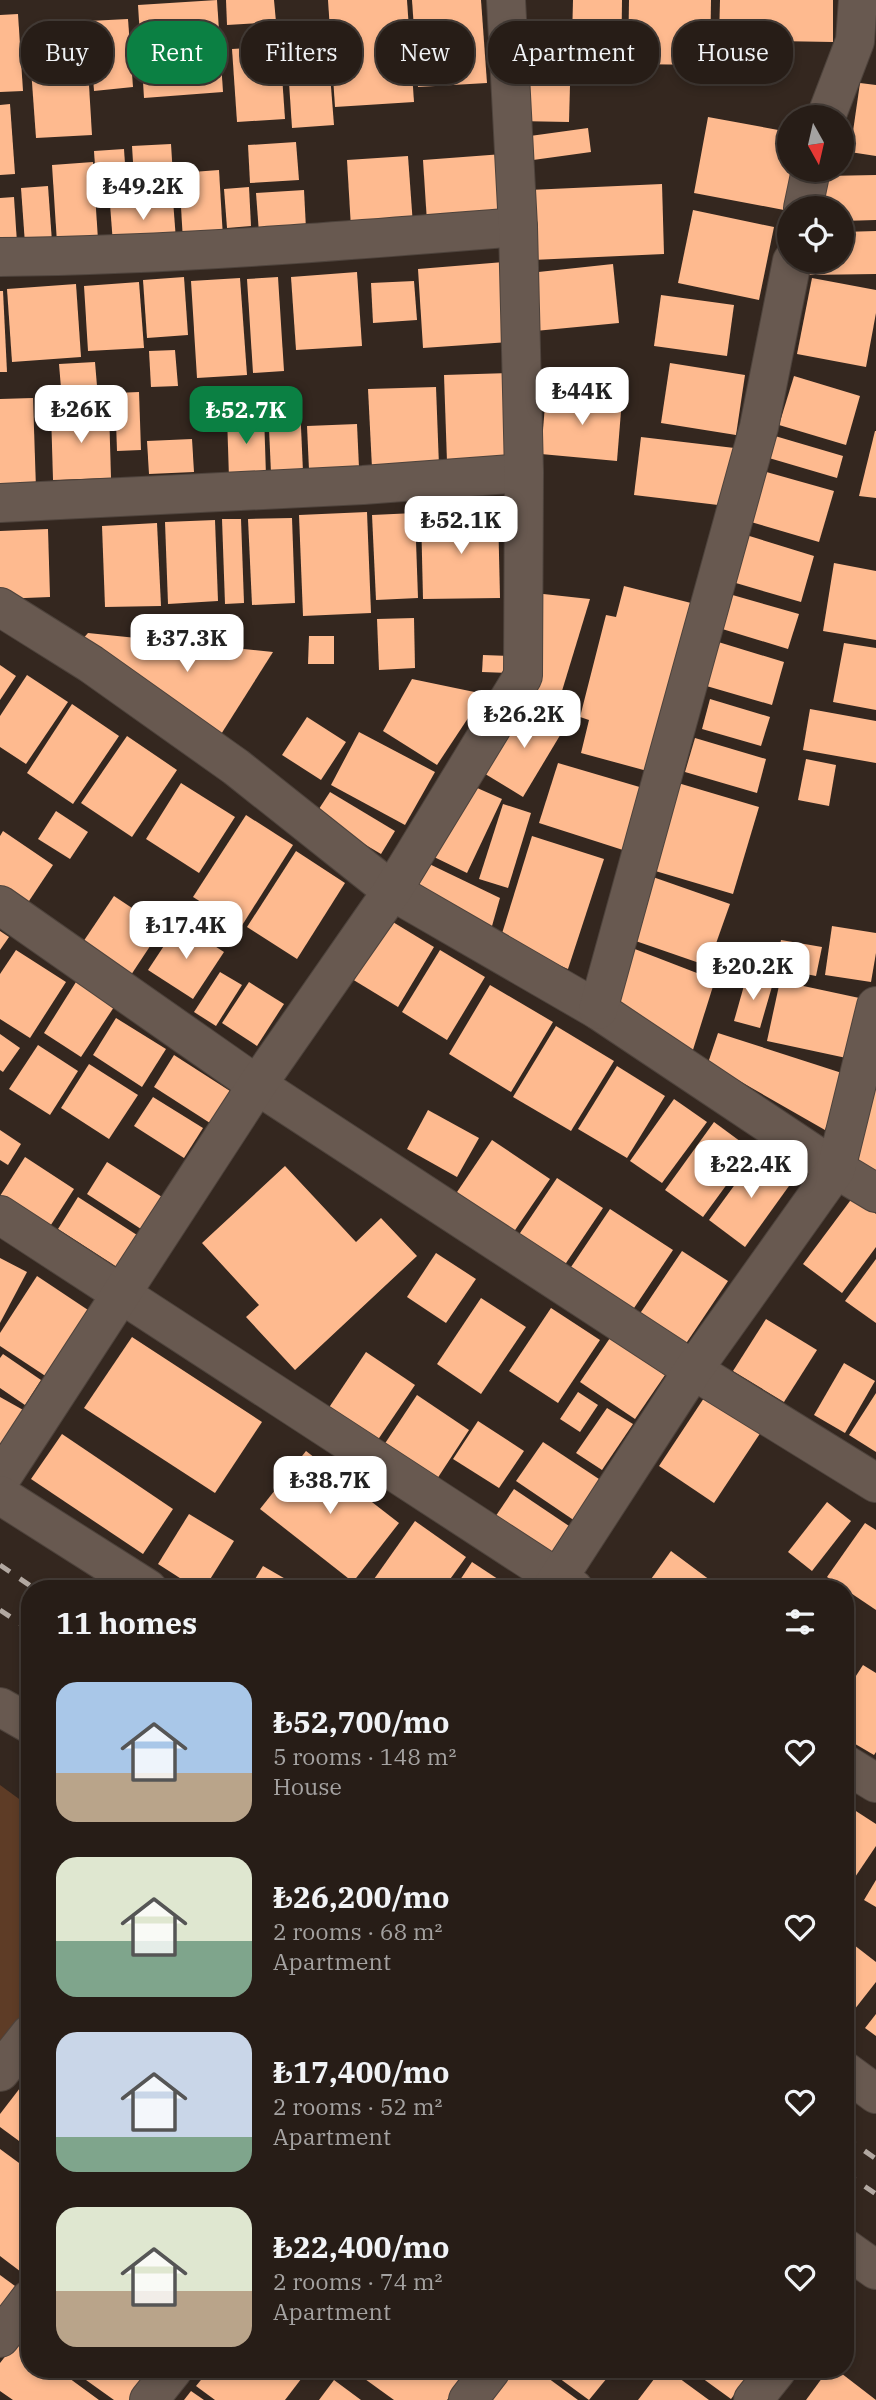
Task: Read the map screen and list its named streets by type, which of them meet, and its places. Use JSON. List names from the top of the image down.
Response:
{
  "north": "bottom",
  "page": {
    "chip": [
      "Buy",
      "Rent",
      "Filters",
      "New",
      "Apartment",
      "House"
    ],
    "price": [
      "₺49.2K",
      "₺44K",
      "₺26K",
      "₺52.7K",
      "₺52.1K",
      "₺37.3K",
      "₺26.2K",
      "₺17.4K",
      "₺20.2K",
      "₺22.4K",
      "₺38.7K"
    ],
    "heading": "11 homes",
    "list": [
      {
        "name": "₺52,700/mo",
        "note": "5 rooms · 148 m² · House"
      },
      {
        "name": "₺26,200/mo",
        "note": "2 rooms · 68 m² · Apartment"
      },
      {
        "name": "₺17,400/mo",
        "note": "2 rooms · 52 m² · Apartment"
      },
      {
        "name": "₺22,400/mo",
        "note": "2 rooms · 74 m² · Apartment"
      }
    ]
  }
}
